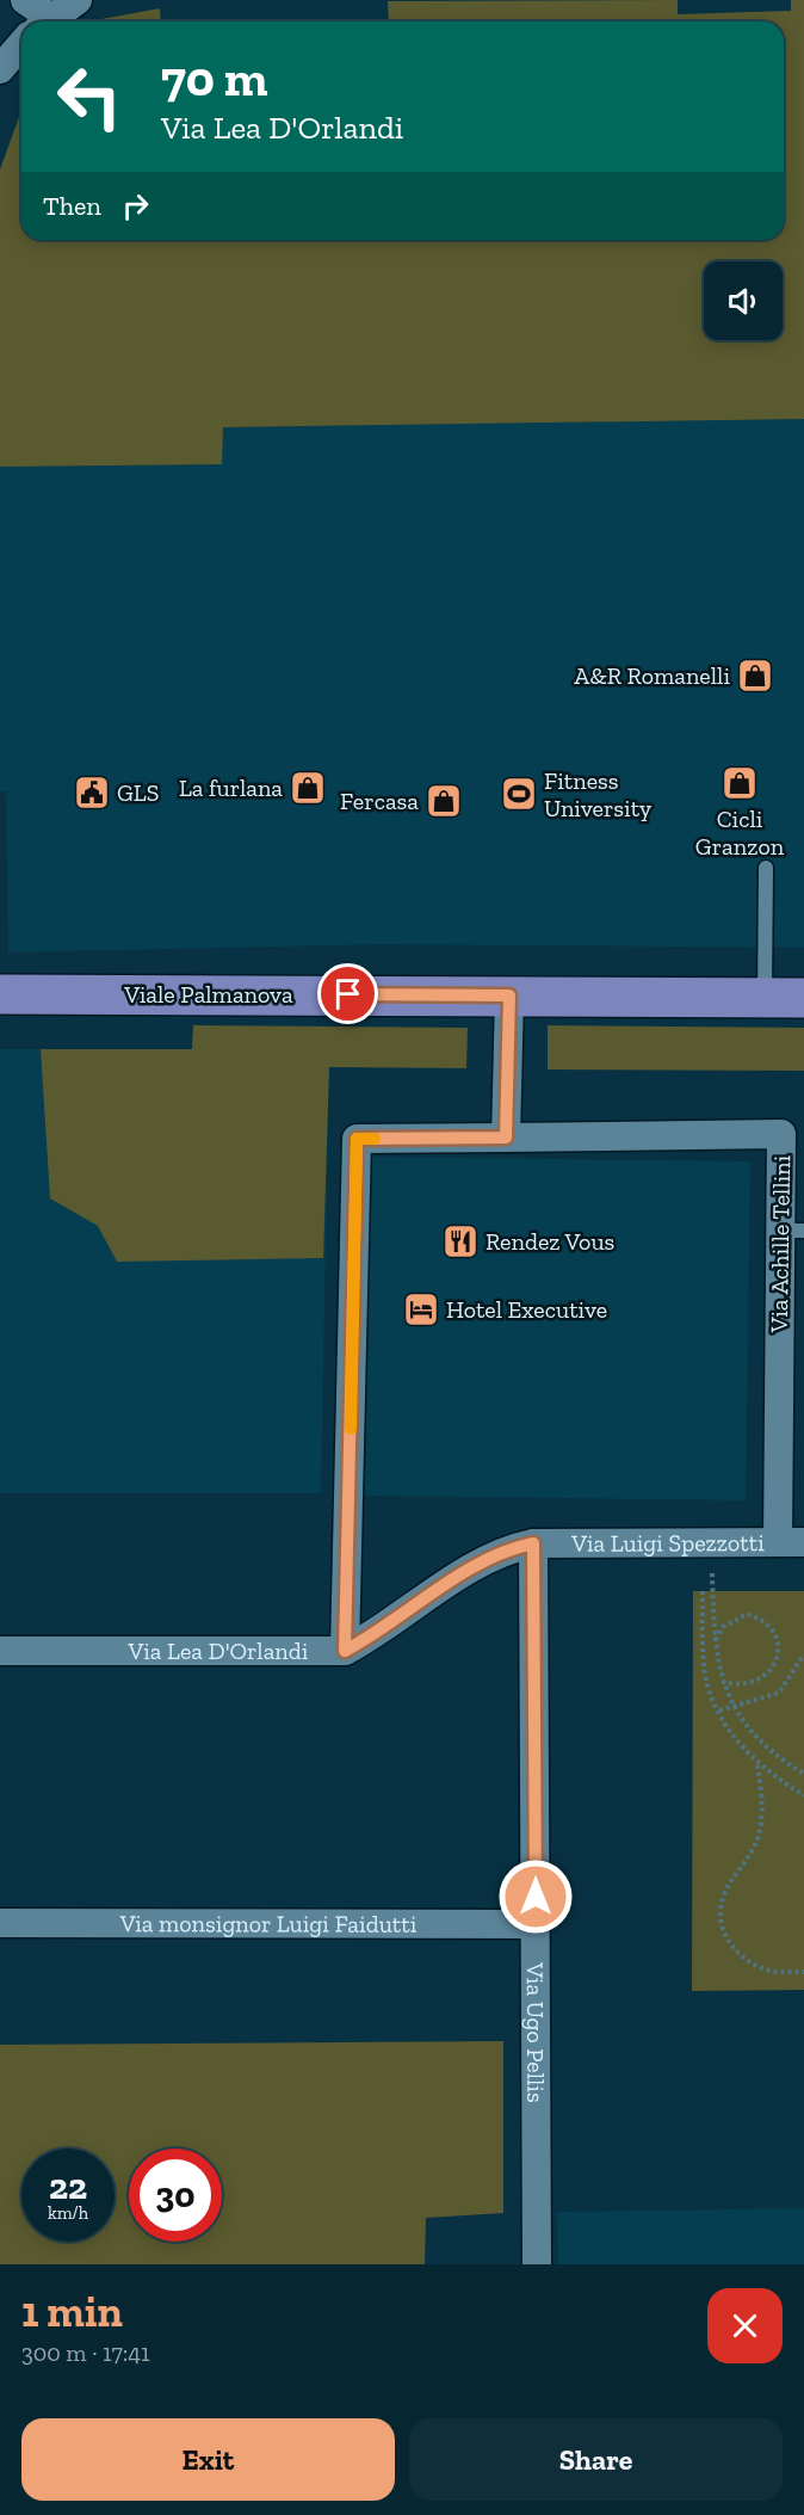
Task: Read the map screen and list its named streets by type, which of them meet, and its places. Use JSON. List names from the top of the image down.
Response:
{
  "streets": {
    "main road": ["Viale Palmanova"],
    "street": [
      "Via Achille Tellini",
      "Via Luigi Spezzotti",
      "Via Lea D'Orlandi",
      "Via monsignor Luigi Faidutti",
      "Via Ugo Pellis"
    ]
  },
  "crossings": [
    ["Via Achille Tellini", "Via Luigi Spezzotti"],
    ["Via Achille Tellini", "Via Lea D'Orlandi"],
    ["Via Luigi Spezzotti", "Via Lea D'Orlandi"],
    ["Via Luigi Spezzotti", "Via Ugo Pellis"],
    ["Via Lea D'Orlandi", "Via Ugo Pellis"],
    ["Via monsignor Luigi Faidutti", "Via Ugo Pellis"]
  ],
  "places": {
    "shop": [
      "A&R Romanelli",
      "Cicli Granzon",
      "La furlana",
      "Fercasa"
    ],
    "public building": ["GLS"],
    "sports": ["Fitness University"],
    "restaurant": ["Rendez Vous"],
    "hotel": ["Hotel Executive"]
  },
  "page": {
    "turn": ["70 m", "Via Lea D'Orlandi"],
    "then": "Then",
    "speed": "22 km/h",
    "limit": "30",
    "heading": ["1 min", "300 m · 17:41"],
    "buttons": ["Exit", "Share"]
  }
}
